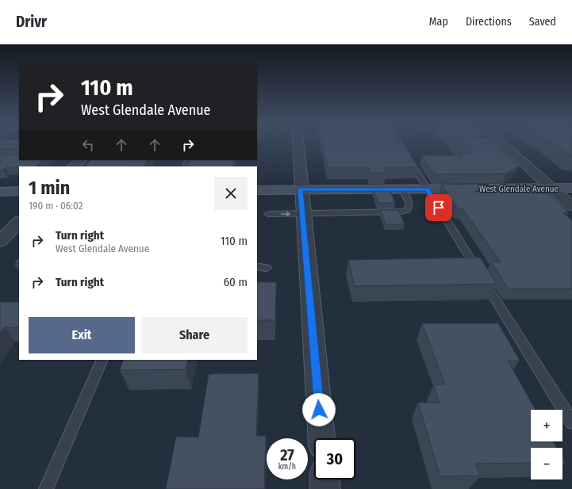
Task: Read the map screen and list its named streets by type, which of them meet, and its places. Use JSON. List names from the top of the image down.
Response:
{
  "streets": {
    "main road": ["West Glendale Avenue"]
  },
  "page": {
    "header": "Drivr",
    "nav": ["Map", "Directions", "Saved"],
    "turn": ["110 m", "West Glendale Avenue"],
    "heading": ["1 min", "190 m · 06:02"],
    "list": [
      {
        "name": "Turn right",
        "note": "West Glendale Avenue",
        "value": "110 m"
      },
      {
        "name": "Turn right",
        "value": "60 m"
      }
    ],
    "buttons": ["Exit", "Share"],
    "map_buttons": ["+", "−"],
    "speed": "27 km/h",
    "limit": "30"
  }
}
